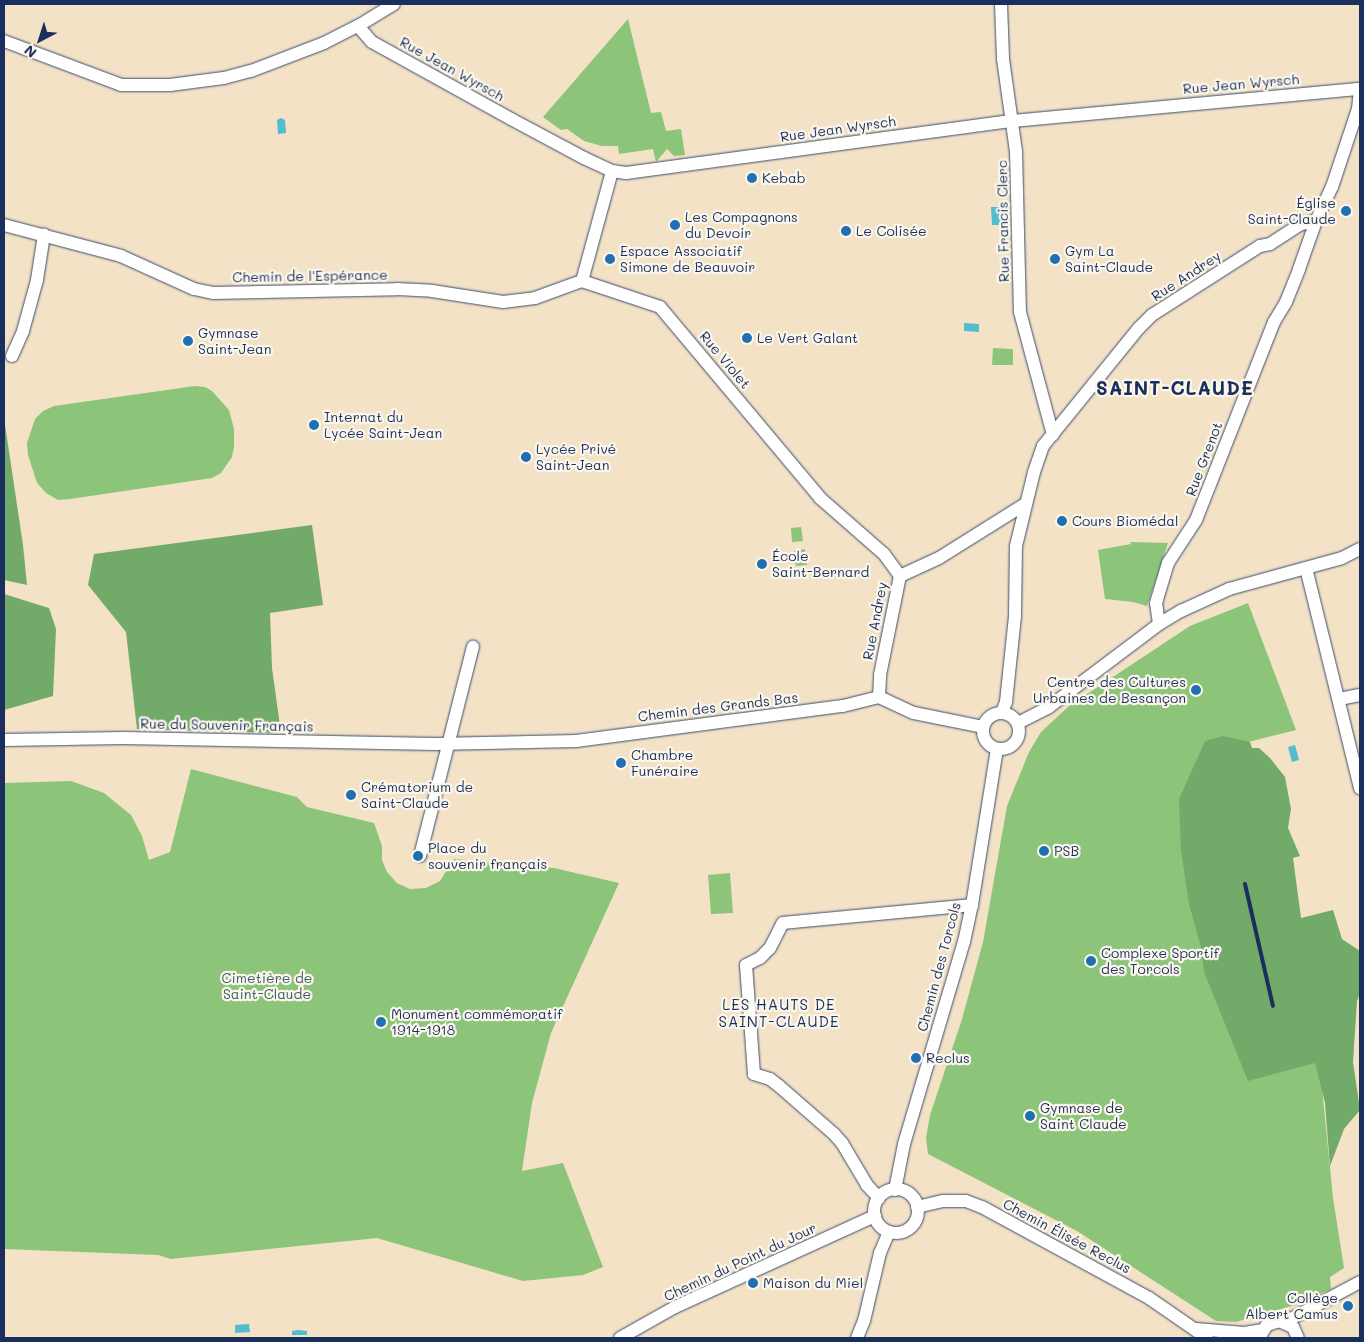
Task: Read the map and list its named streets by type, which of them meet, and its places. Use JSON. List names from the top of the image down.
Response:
{
  "streets": {
    "street": [
      "Rue Jean Wyrsch",
      "Rue Francis Clerc",
      "Chemin de l'Espérance",
      "Rue Andrey",
      "Rue Violet",
      "Rue Grenot",
      "Chemin des Grands Bas",
      "Rue du Souvenir Français",
      "Chemin des Torcols",
      "Chemin Élisée Reclus",
      "Chemin du Point du Jour"
    ]
  },
  "crossings": [
    ["Rue Jean Wyrsch", "Rue Francis Clerc"],
    ["Rue Francis Clerc", "Rue Andrey"],
    ["Chemin de l'Espérance", "Rue Violet"],
    ["Rue Andrey", "Rue Violet"],
    ["Rue Andrey", "Rue Grenot"],
    ["Rue Andrey", "Chemin des Grands Bas"],
    ["Rue Andrey", "Chemin des Torcols"],
    ["Chemin des Grands Bas", "Rue du Souvenir Français"],
    ["Chemin des Torcols", "Chemin Élisée Reclus"],
    ["Chemin des Torcols", "Chemin du Point du Jour"],
    ["Chemin Élisée Reclus", "Chemin du Point du Jour"]
  ],
  "districts": ["SAINT-CLAUDE", "LES HAUTS DE SAINT-CLAUDE"],
  "parks": ["Cimetière de Saint-Claude"],
  "places": [
    "Kebab",
    "Église Saint-Claude",
    "Les Compagnons du Devoir",
    "Le Colisée",
    "Espace Associatif Simone de Beauvoir",
    "Gym La Saint-Claude",
    "Le Vert Galant",
    "Gymnase Saint-Jean",
    "Internat du Lycée Saint-Jean",
    "Lycée Privé Saint-Jean",
    "Cours Biomédal",
    "École Saint-Bernard",
    "Centre des Cultures Urbaines de Besançon",
    "Chambre Funéraire",
    "Crématorium de Saint-Claude",
    "PSB",
    "Place du souvenir français",
    "Complexe Sportif des Torcols",
    "Monument commémoratif 1914-1918",
    "Reclus",
    "Gymnase de Saint Claude",
    "Maison du Miel",
    "Collège Albert Camus"
  ],
  "north": "bottom left"
}
